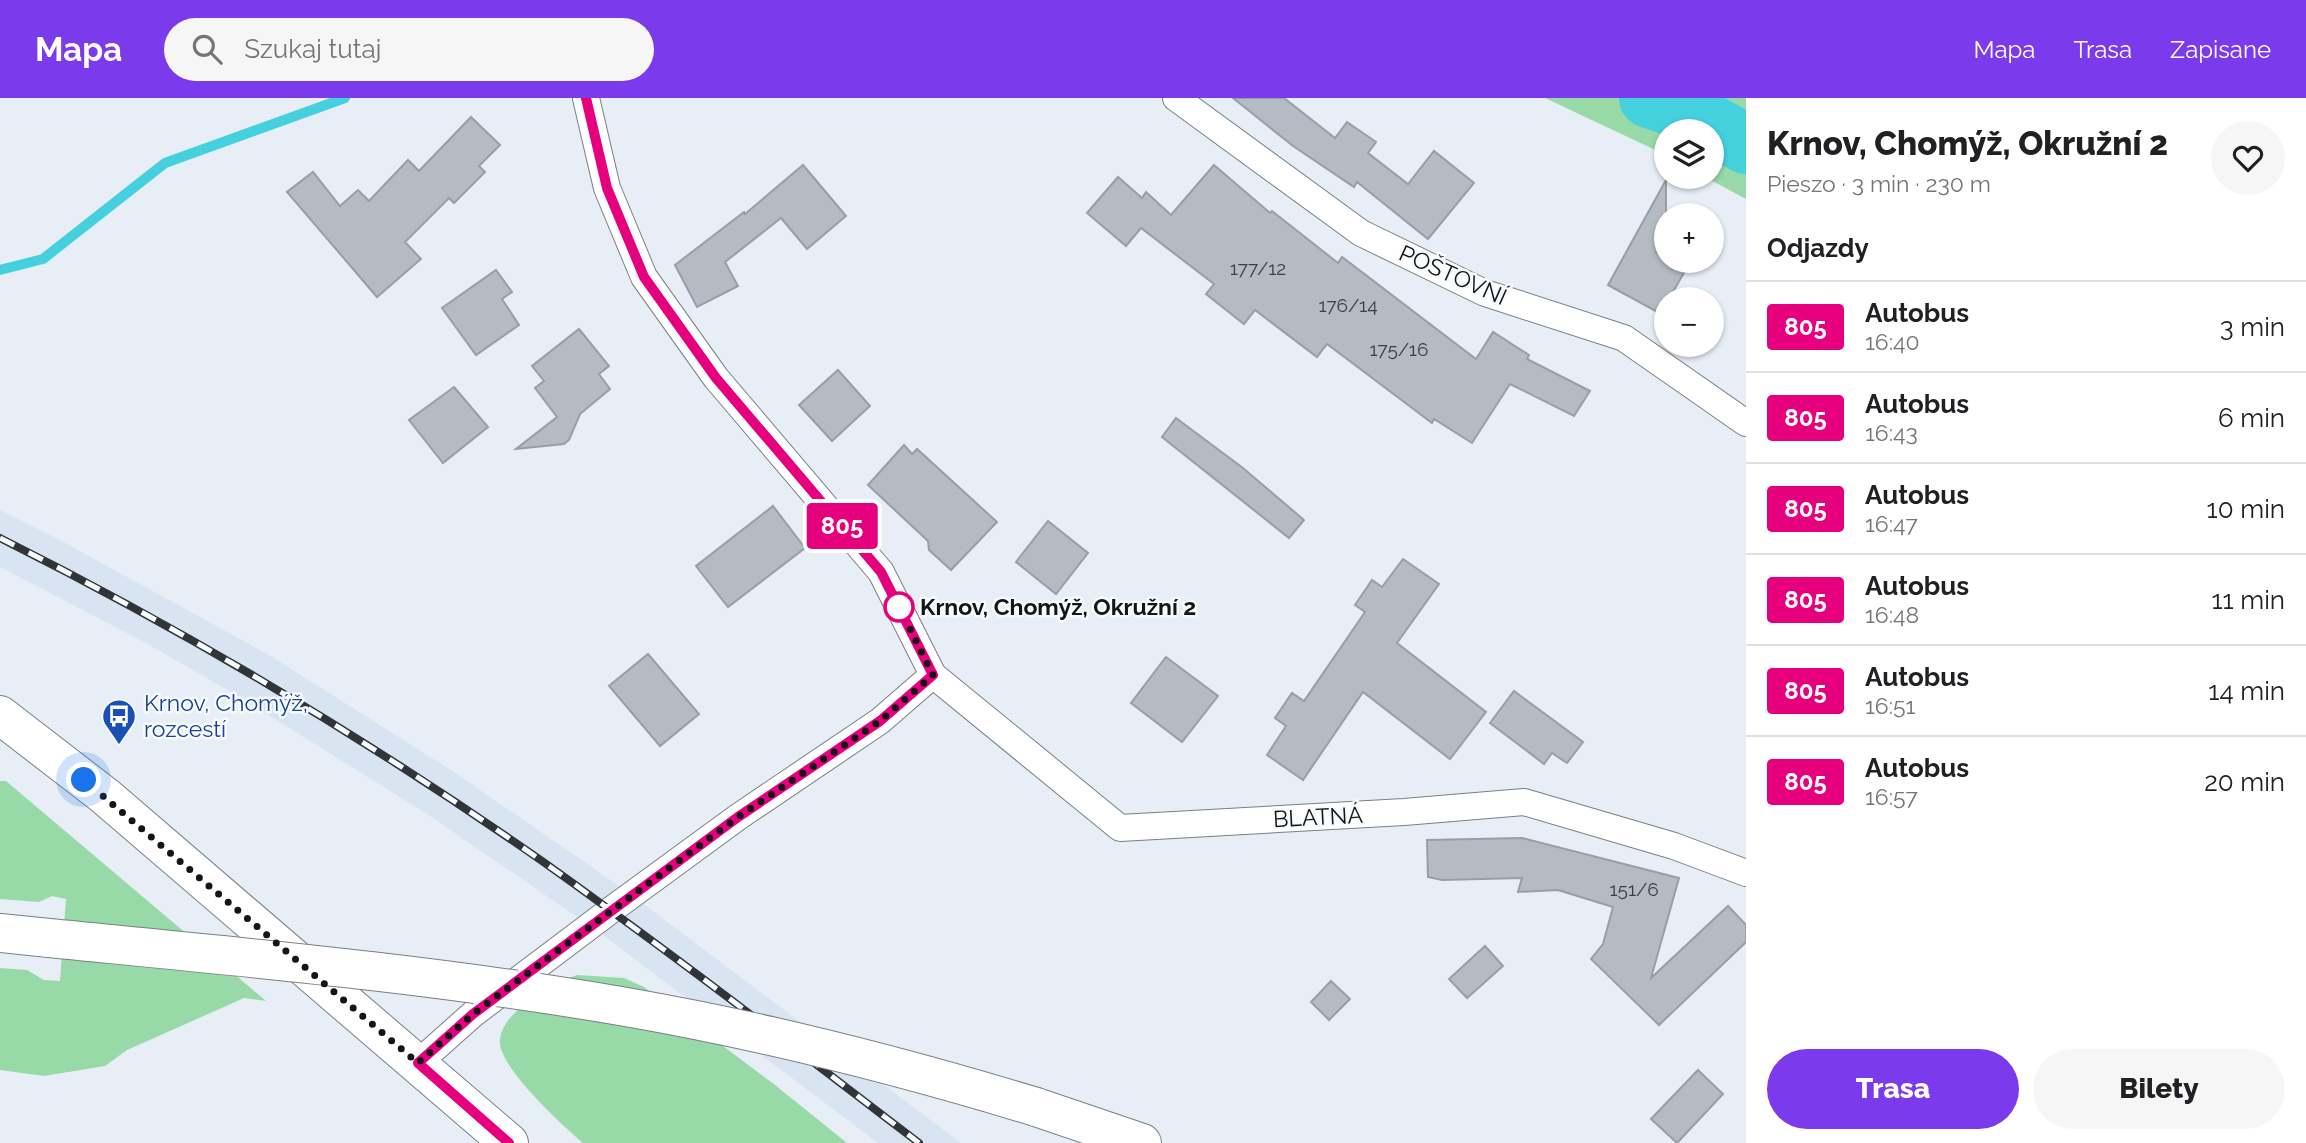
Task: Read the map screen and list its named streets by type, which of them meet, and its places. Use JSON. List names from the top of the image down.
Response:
{
  "streets": {
    "street": ["POŠTOVNÍ", "BLATNÁ"]
  },
  "places": {
    "other": ["Krnov, Chomýž, Okružní 2"],
    "bus stop": ["Krnov, Chomýž, rozcestí"]
  },
  "lines": ["bus line 805"],
  "house_numbers": [
    "177/12",
    "176/14",
    "175/16",
    "151/6"
  ],
  "page": {
    "header": "Mapa",
    "search": "Szukaj tutaj",
    "nav": ["Mapa", "Trasa", "Zapisane"],
    "on_map": "805",
    "heading": [
      ["Krnov, Chomýž, Okružní 2", "Pieszo · 3 min · 230 m"],
      "Odjazdy"
    ],
    "map_buttons": ["+", "−"],
    "list": [
      {
        "mark": "805",
        "name": "Autobus",
        "note": "16:40",
        "value": "3 min"
      },
      {
        "mark": "805",
        "name": "Autobus",
        "note": "16:43",
        "value": "6 min"
      },
      {
        "mark": "805",
        "name": "Autobus",
        "note": "16:47",
        "value": "10 min"
      },
      {
        "mark": "805",
        "name": "Autobus",
        "note": "16:48",
        "value": "11 min"
      },
      {
        "mark": "805",
        "name": "Autobus",
        "note": "16:51",
        "value": "14 min"
      },
      {
        "mark": "805",
        "name": "Autobus",
        "note": "16:57",
        "value": "20 min"
      }
    ],
    "buttons": ["Trasa", "Bilety"]
  }
}
